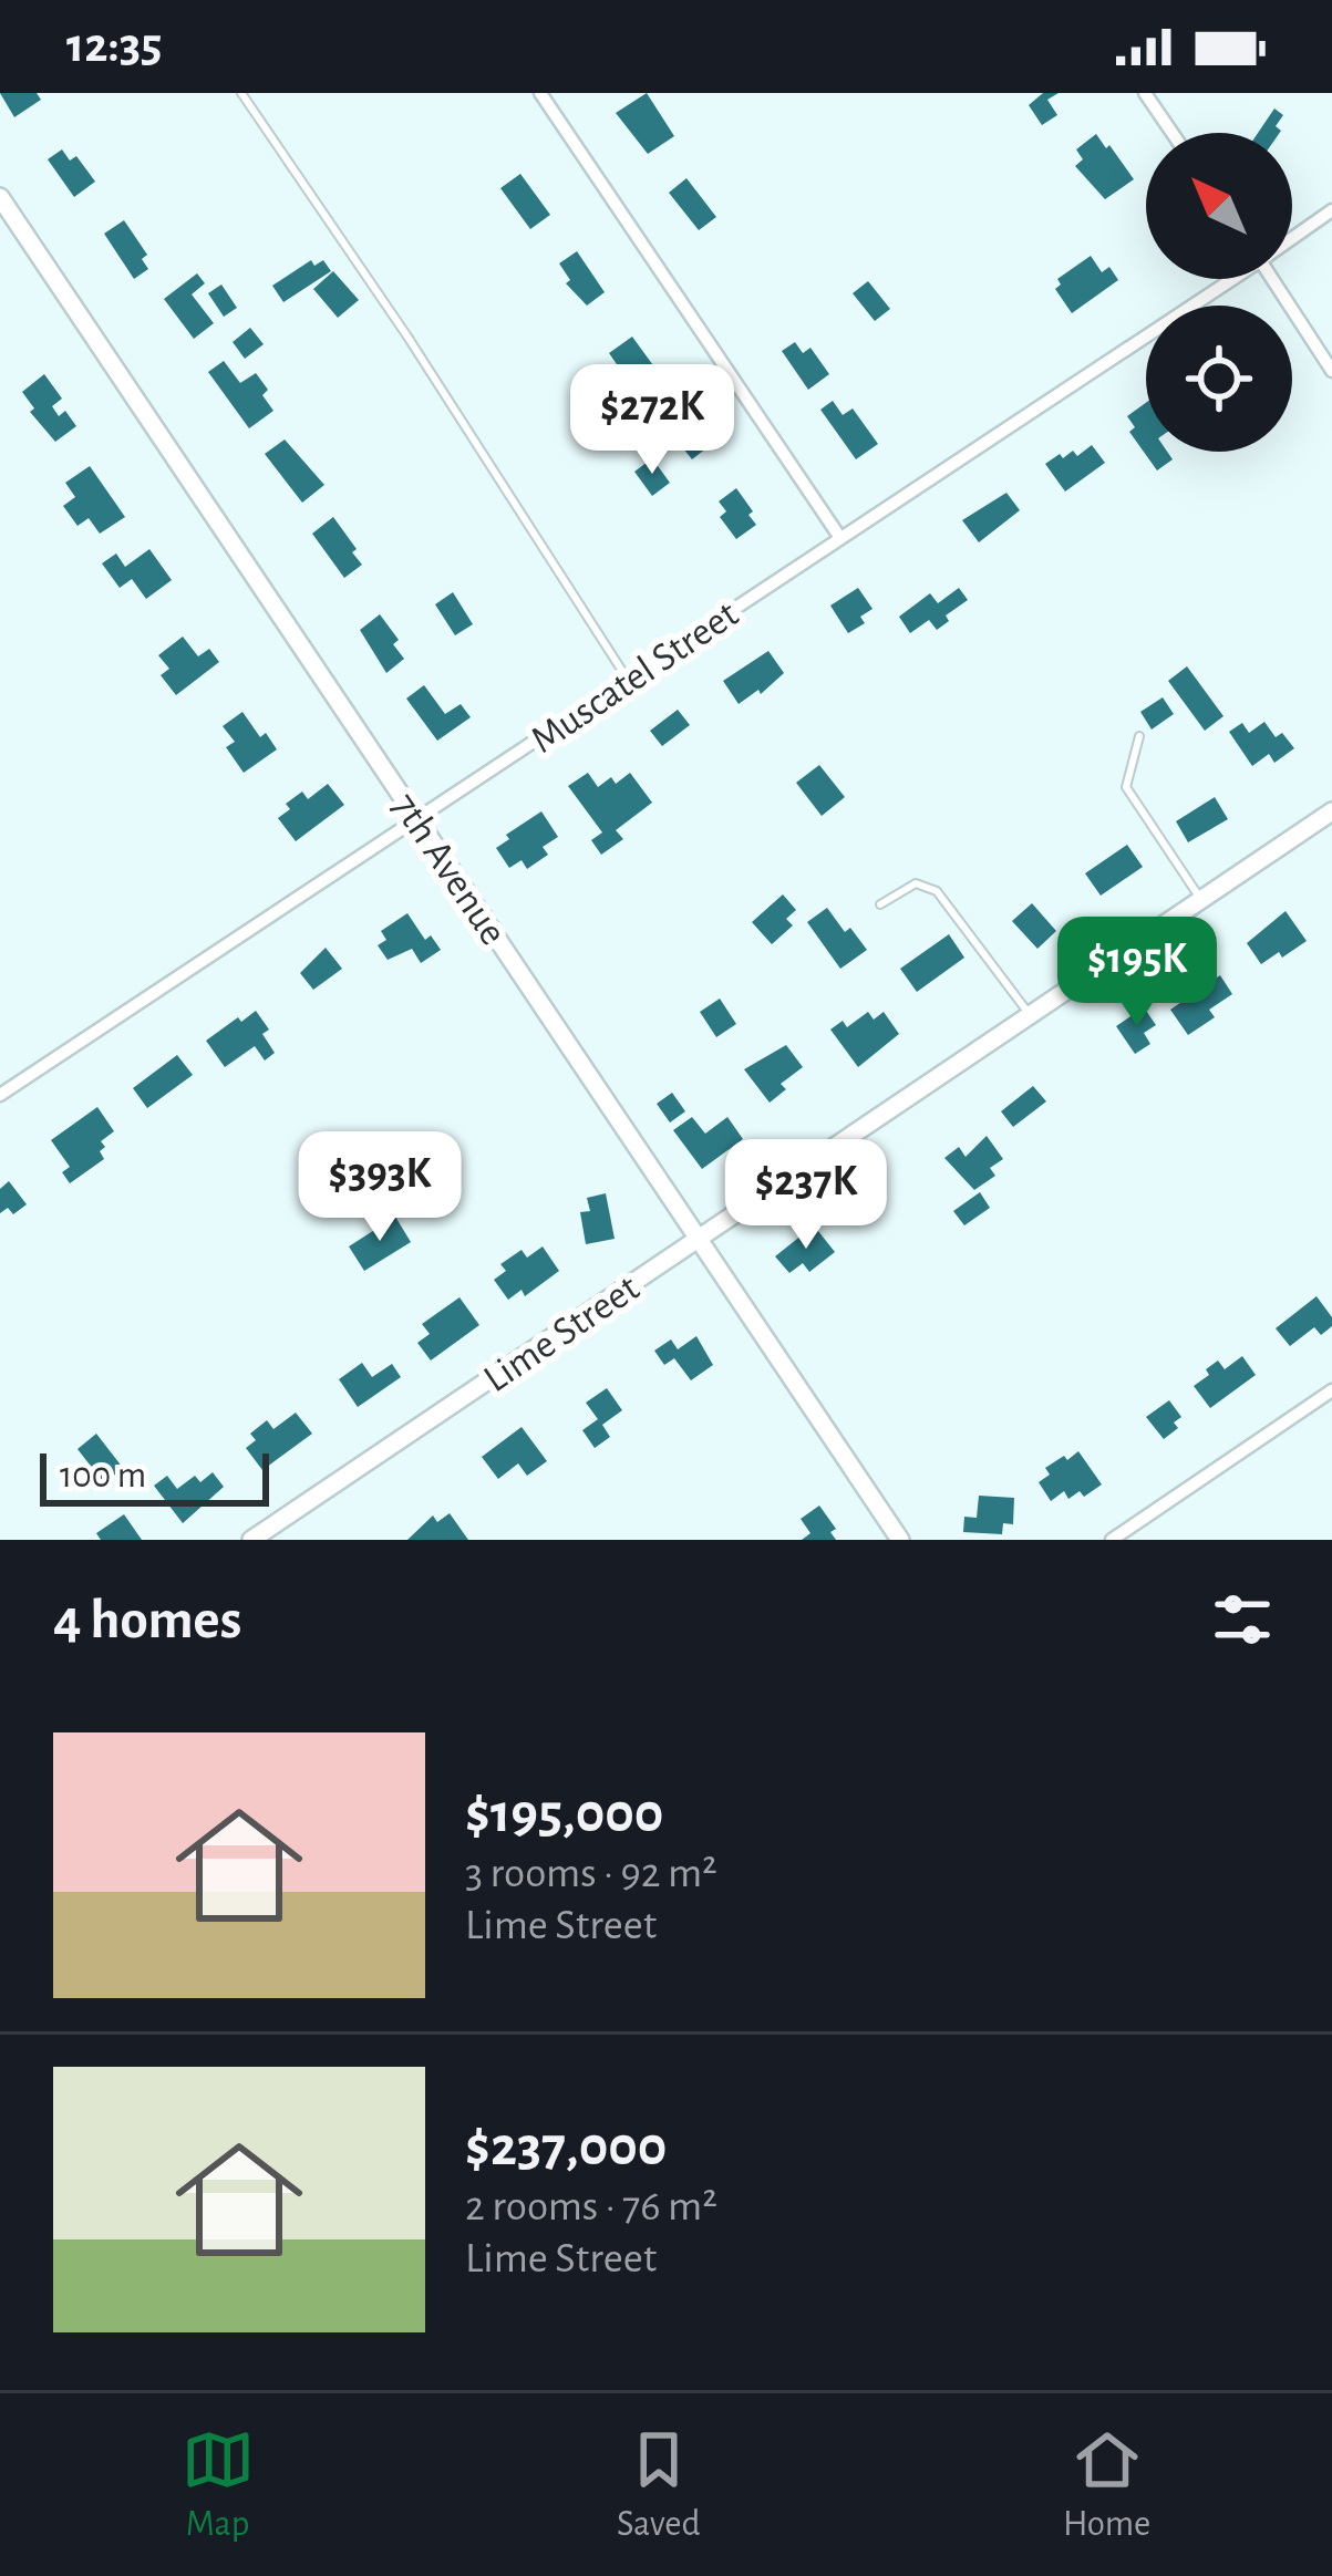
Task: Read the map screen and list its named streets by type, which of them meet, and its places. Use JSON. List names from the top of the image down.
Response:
{
  "streets": {
    "street": ["Muscatel Street", "7th Avenue", "Lime Street"]
  },
  "crossings": [
    ["Muscatel Street", "7th Avenue"],
    ["7th Avenue", "Lime Street"]
  ],
  "scale_bar": "100 m",
  "north": "top left",
  "page": {
    "status": "12:35",
    "price": [
      "$272K",
      "$195K",
      "$393K",
      "$237K"
    ],
    "scale": "100 m",
    "heading": "4 homes",
    "list": [
      {
        "name": "$195,000",
        "note": "3 rooms · 92 m² · Lime Street"
      },
      {
        "name": "$237,000",
        "note": "2 rooms · 76 m² · Lime Street"
      }
    ],
    "tabs": ["Map", "Saved", "Home"]
  }
}
